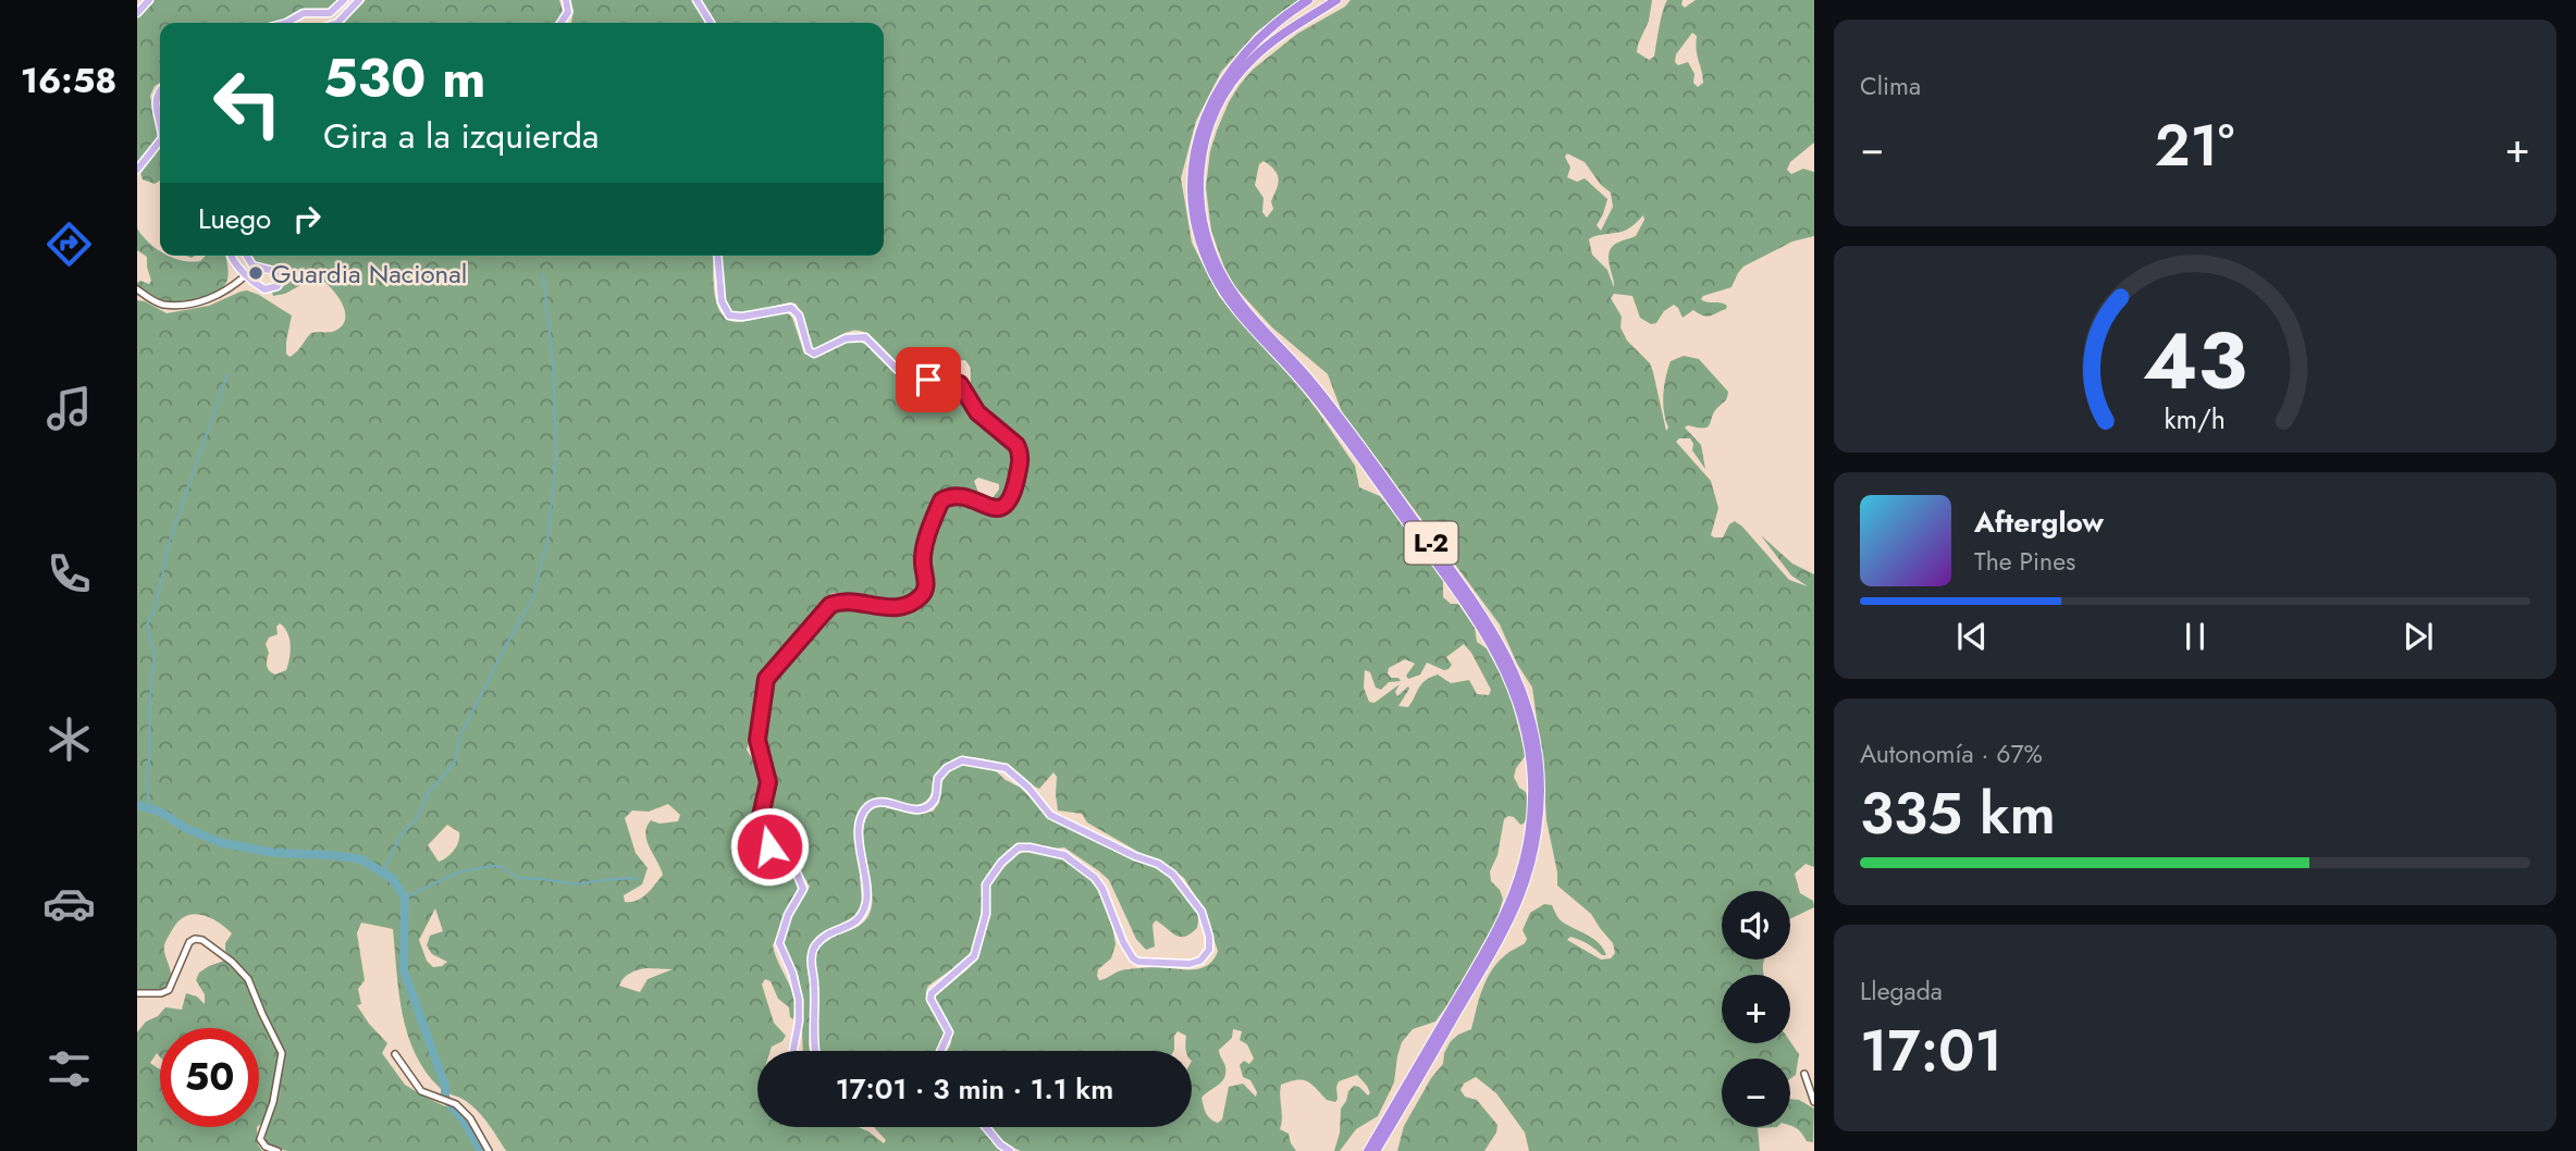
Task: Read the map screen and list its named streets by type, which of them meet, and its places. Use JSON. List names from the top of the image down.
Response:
{
  "streets": {
    "highway": ["L-2"]
  },
  "places": ["Guardia Nacional"],
  "page": {
    "tabs": "16:58",
    "tile": [
      "Clima",
      ["Autonomía · 67%", "335 km"],
      ["Llegada", "17:01"]
    ],
    "turn": ["530 m", "Gira a la izquierda"],
    "heat": ["−", "21°", "+"],
    "then": "Luego",
    "song": ["Afterglow", "The Pines"],
    "map_buttons": ["+", "−"],
    "limit": "50",
    "trip": "17:01 · 3 min · 1.1 km",
    "gauge": ["43", "km/h"]
  }
}
